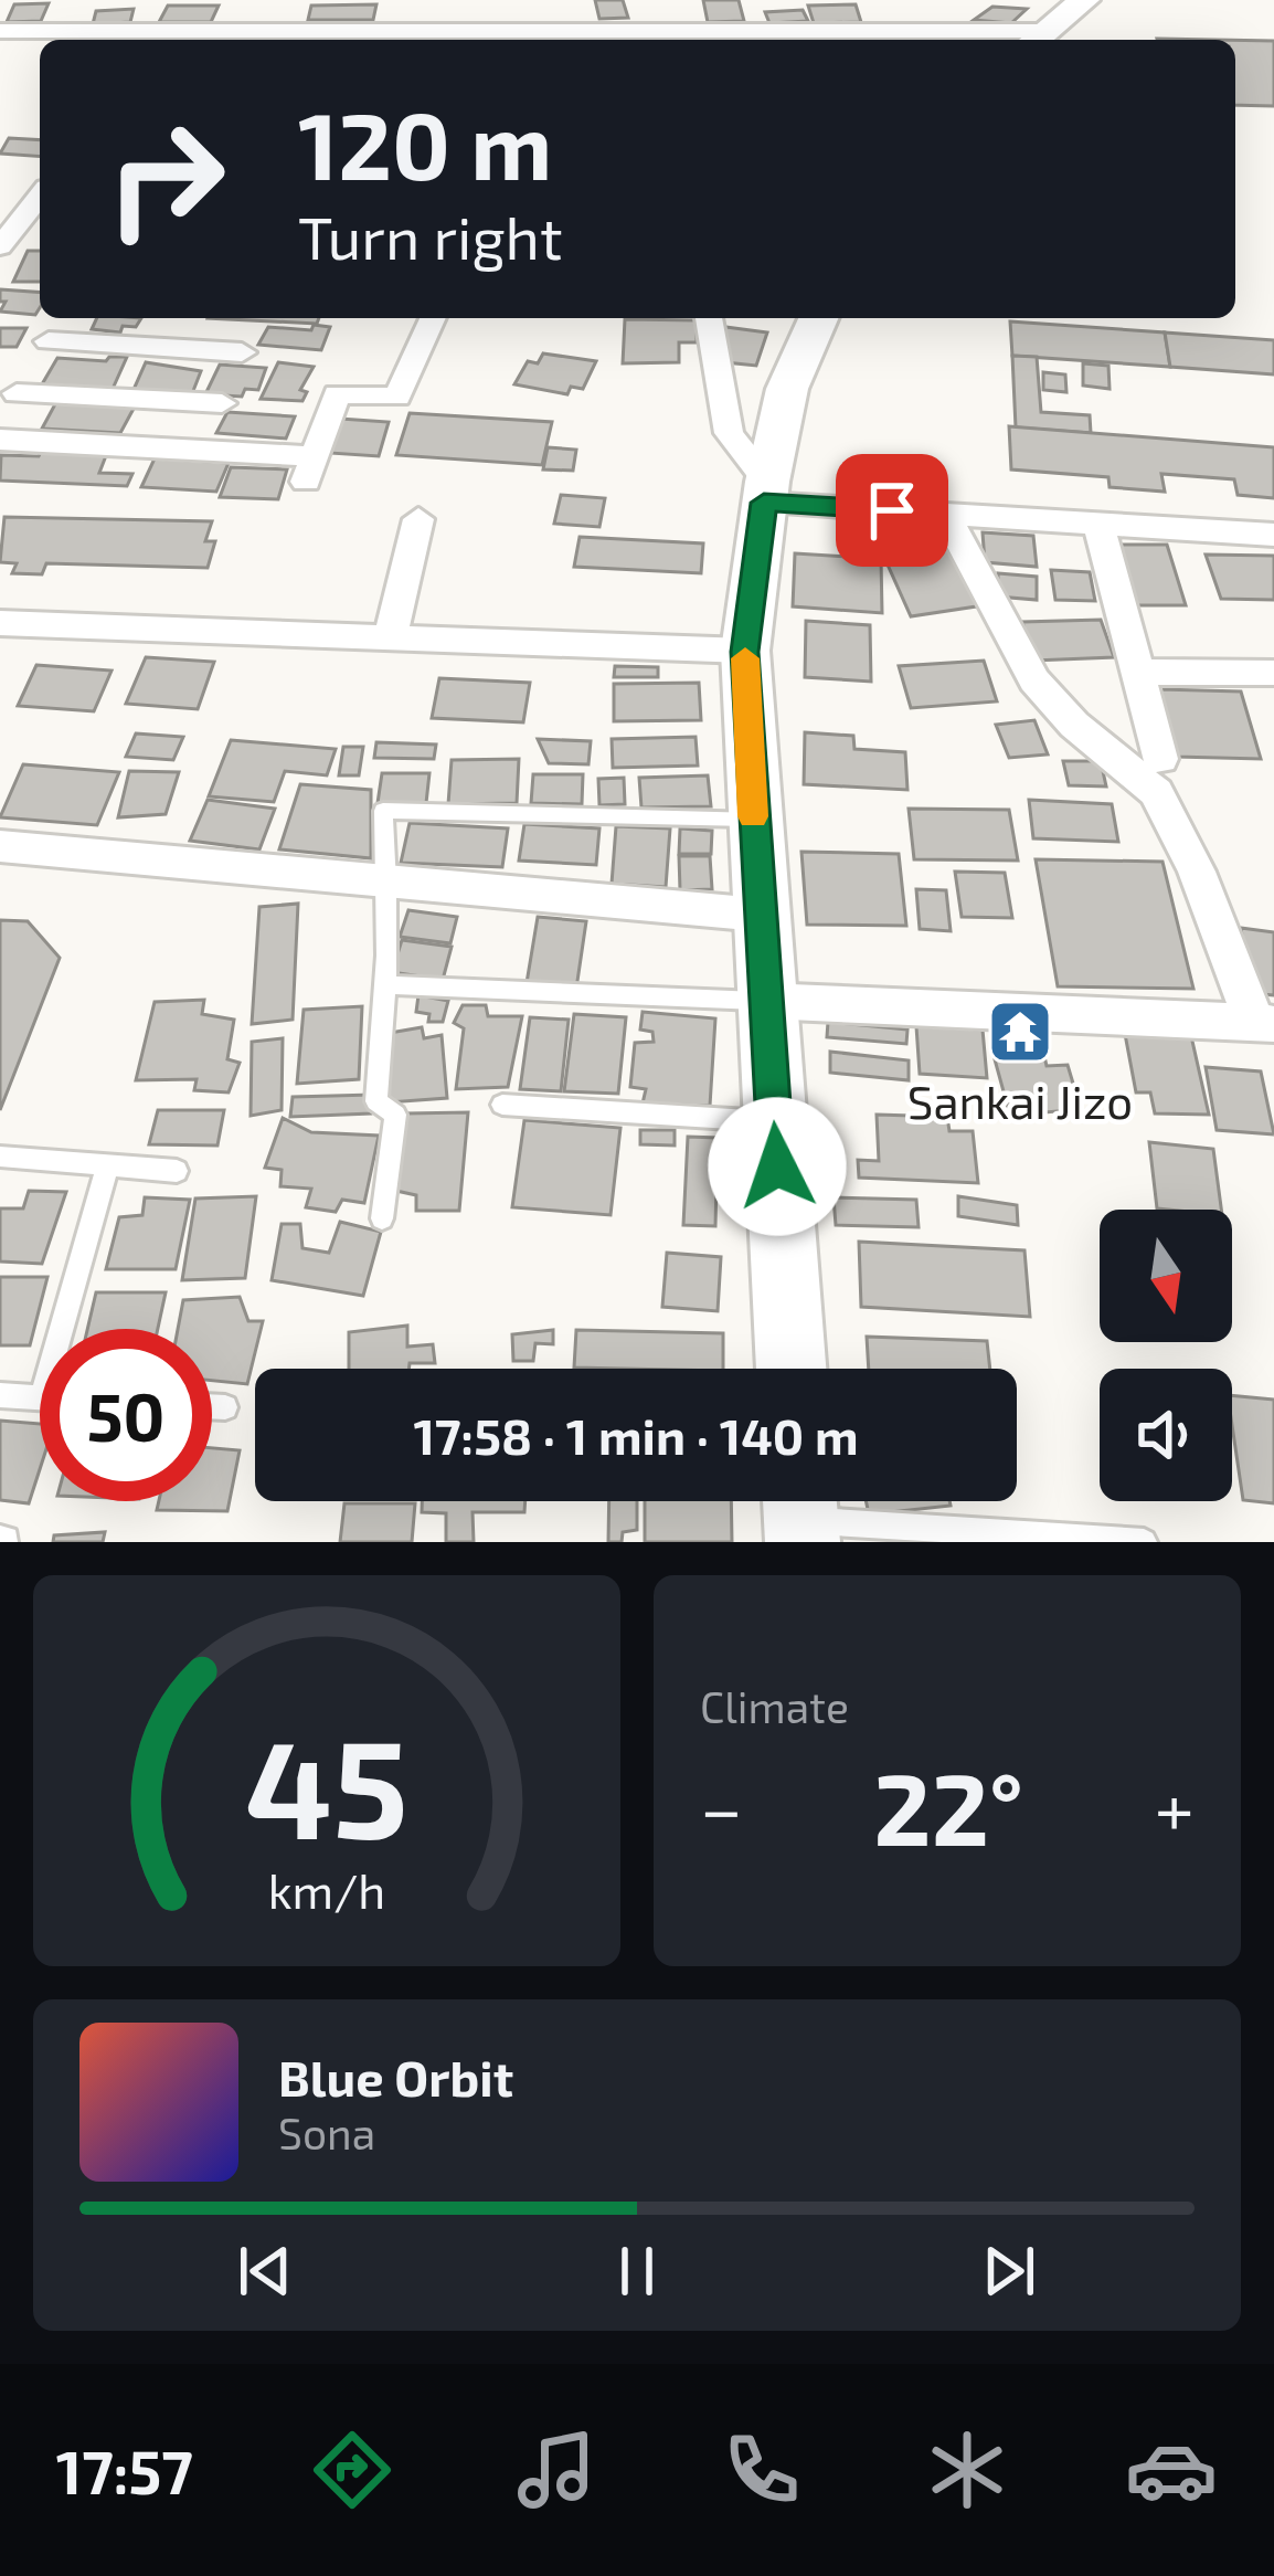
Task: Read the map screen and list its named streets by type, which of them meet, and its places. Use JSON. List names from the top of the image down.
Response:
{
  "places": {
    "temple": ["Sankai Jizo"]
  },
  "north": "bottom",
  "page": {
    "turn": ["120 m", "Turn right"],
    "limit": "50",
    "trip": "17:58 · 1 min · 140 m",
    "tile": "Climate",
    "heat": ["−", "22°", "+"],
    "song": ["Blue Orbit", "Sona"],
    "tabs": "17:57",
    "gauge": ["45", "km/h"]
  }
}
